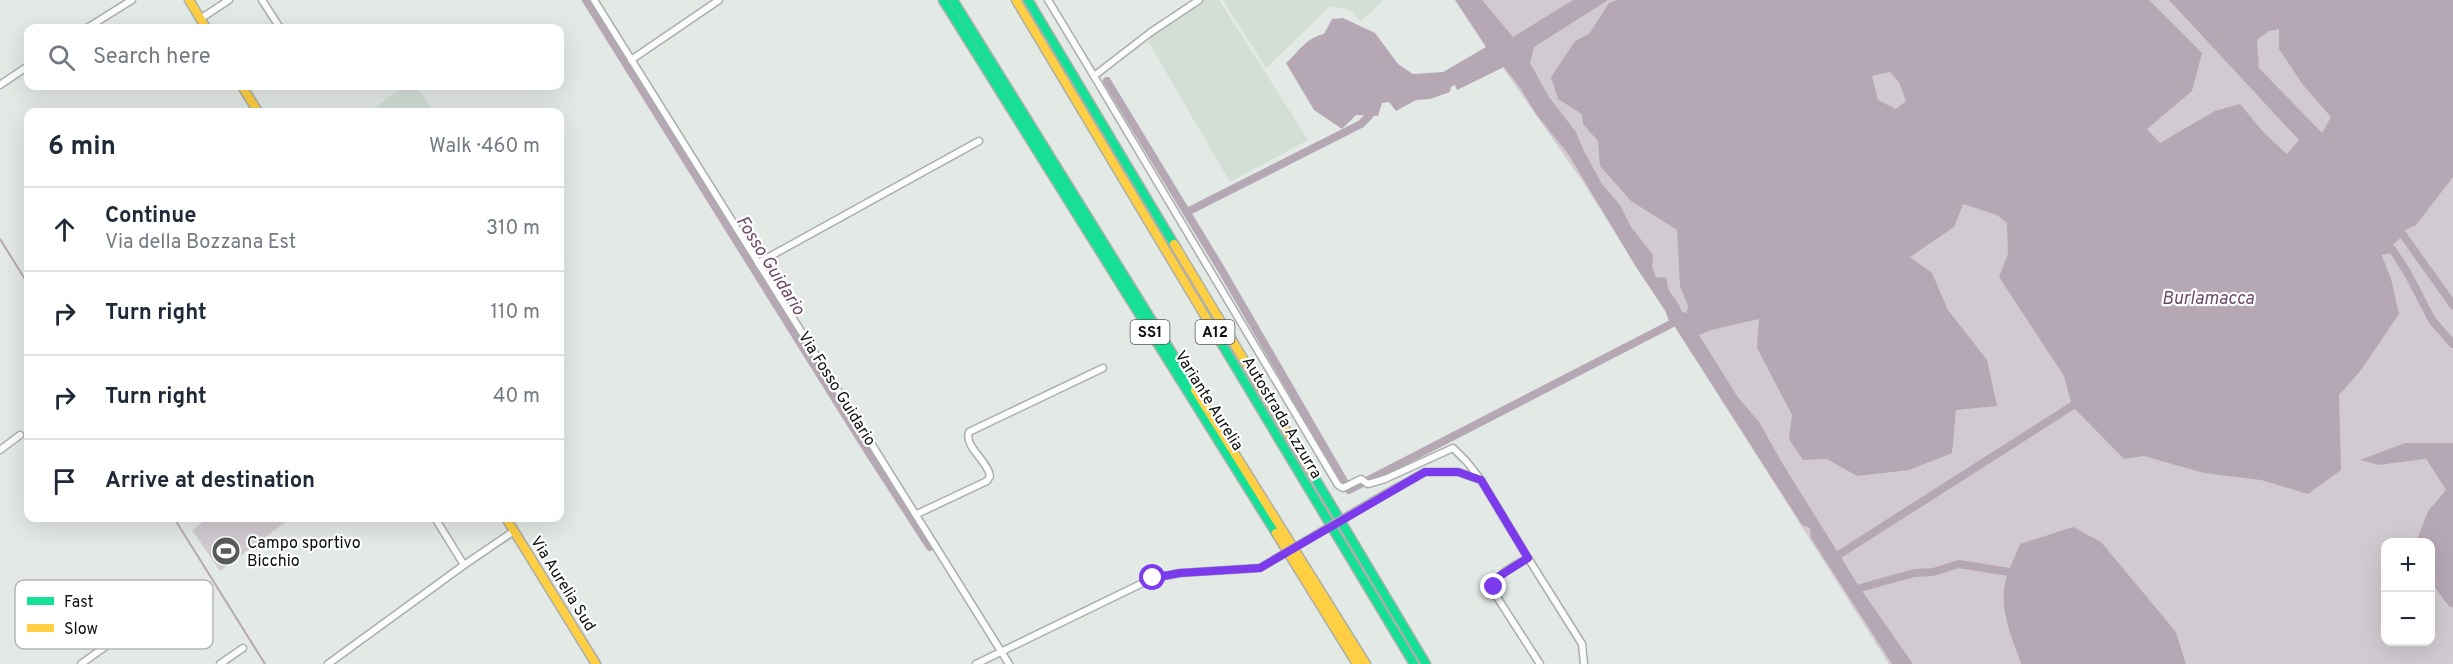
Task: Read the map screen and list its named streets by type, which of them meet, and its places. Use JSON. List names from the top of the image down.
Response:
{
  "streets": {
    "main road": [
      "SS1",
      "A12",
      "Variante Aurelia",
      "Autostrada Azzurra",
      "Via Aurelia Sud"
    ],
    "street": ["Via Fosso Guidario"]
  },
  "water": ["Fosso Guidario", "Burlamacca"],
  "places": {
    "sports": ["Campo sportivo Bicchio"]
  },
  "legend": ["Fast", "Slow"],
  "page": {
    "search": "Search here",
    "heading": ["6 min", "Walk · 460 m"],
    "list": [
      ["Continue", "Via della Bozzana Est", "310 m"],
      ["Turn right", "110 m"],
      ["Turn right", "40 m"],
      "Arrive at destination"
    ],
    "map_buttons": ["+", "−"]
  }
}
